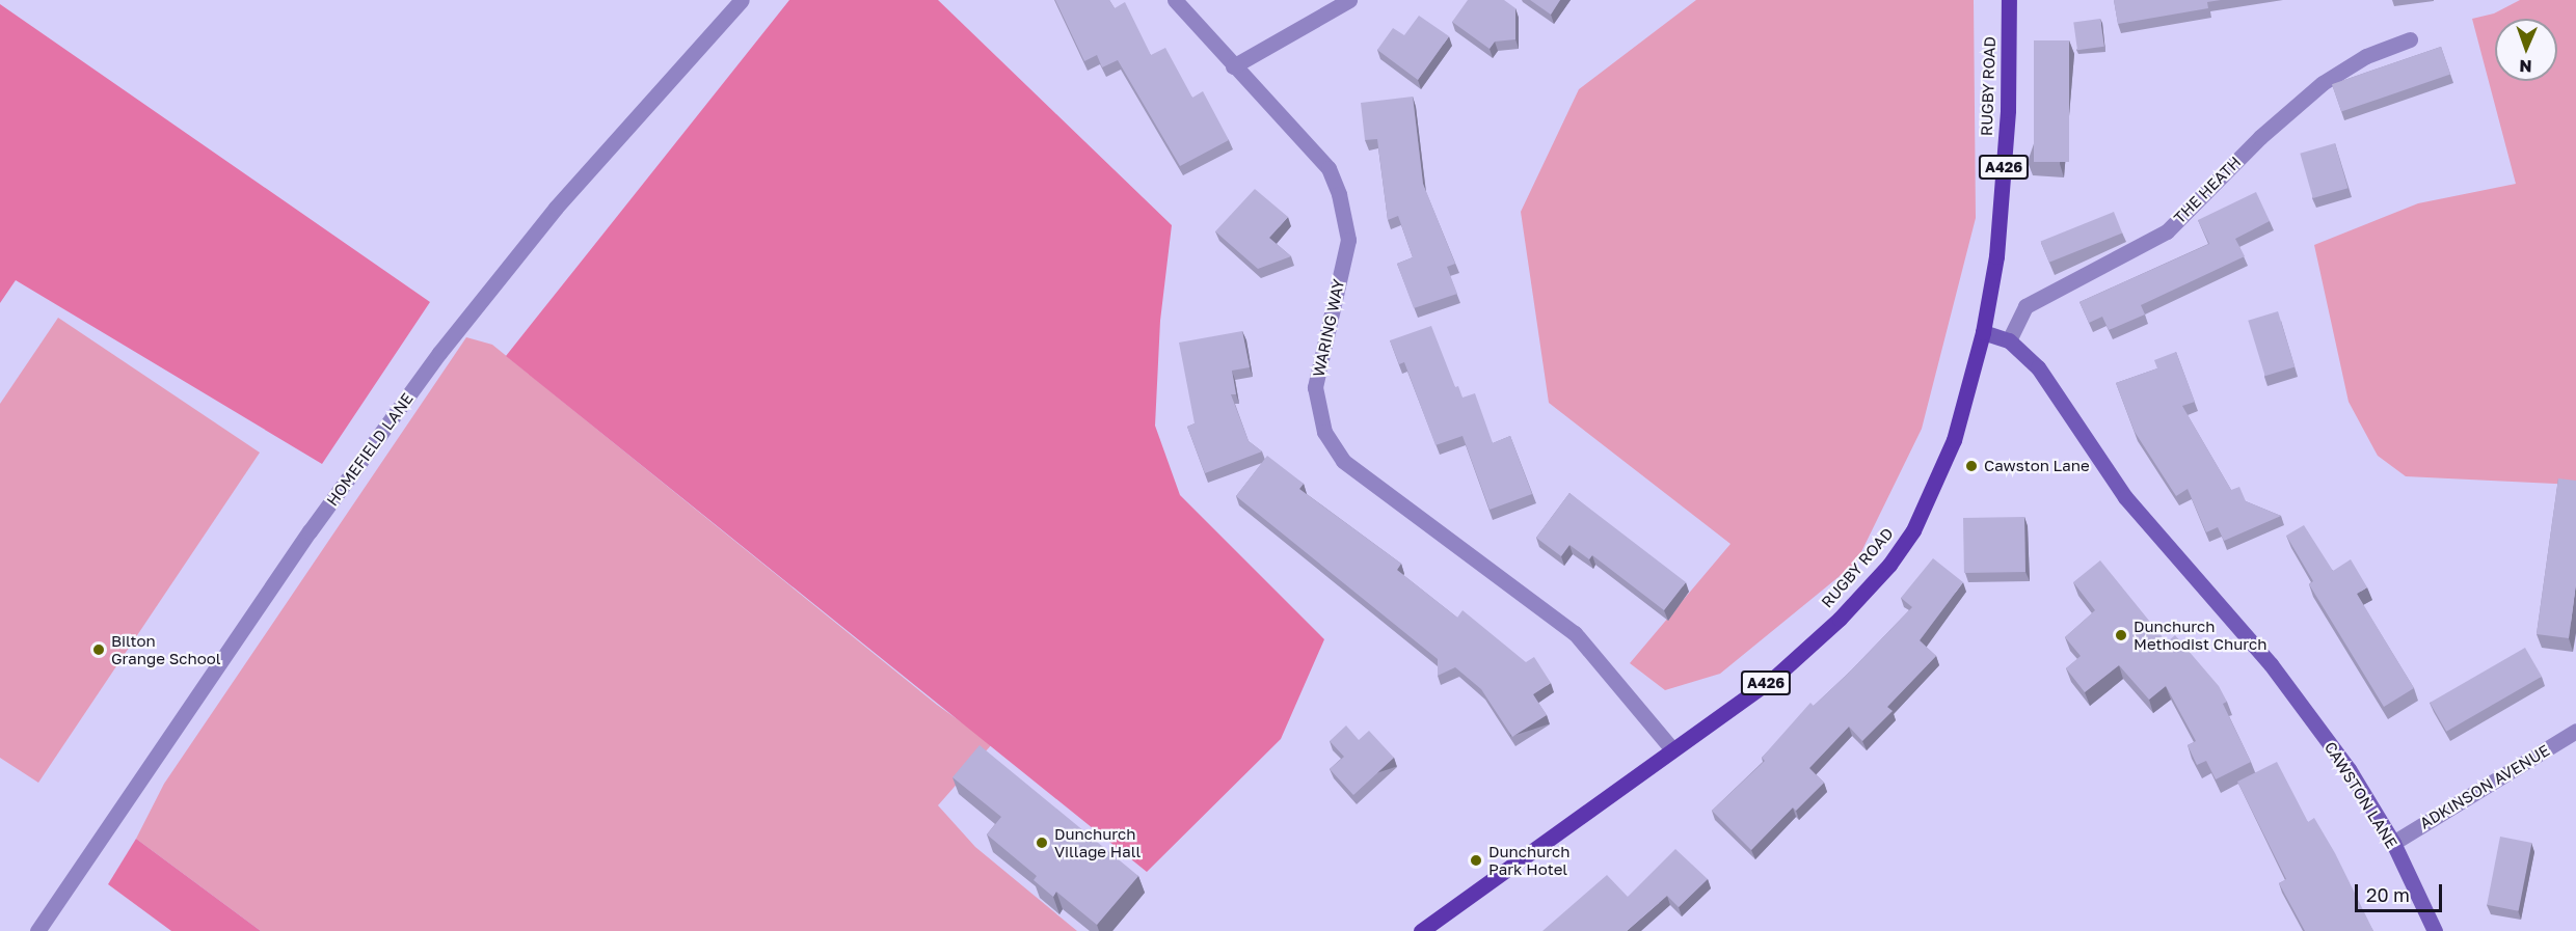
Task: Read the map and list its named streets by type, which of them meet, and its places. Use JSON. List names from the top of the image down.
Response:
{
  "streets": {
    "main road": ["RUGBY ROAD", "A426"],
    "street": [
      "THE HEATH",
      "WARING WAY",
      "HOMEFIELD LANE",
      "ADKINSON AVENUE",
      "CAWSTON LANE"
    ]
  },
  "crossings": [
    ["RUGBY ROAD", "WARING WAY"],
    ["RUGBY ROAD", "CAWSTON LANE"],
    ["THE HEATH", "CAWSTON LANE"],
    ["ADKINSON AVENUE", "CAWSTON LANE"]
  ],
  "places": [
    "Cawston Lane",
    "Dunchurch Methodist Church",
    "Bilton Grange School",
    "Dunchurch Village Hall",
    "Dunchurch Park Hotel"
  ],
  "scale_bar": "20 m",
  "north": "bottom"
}
